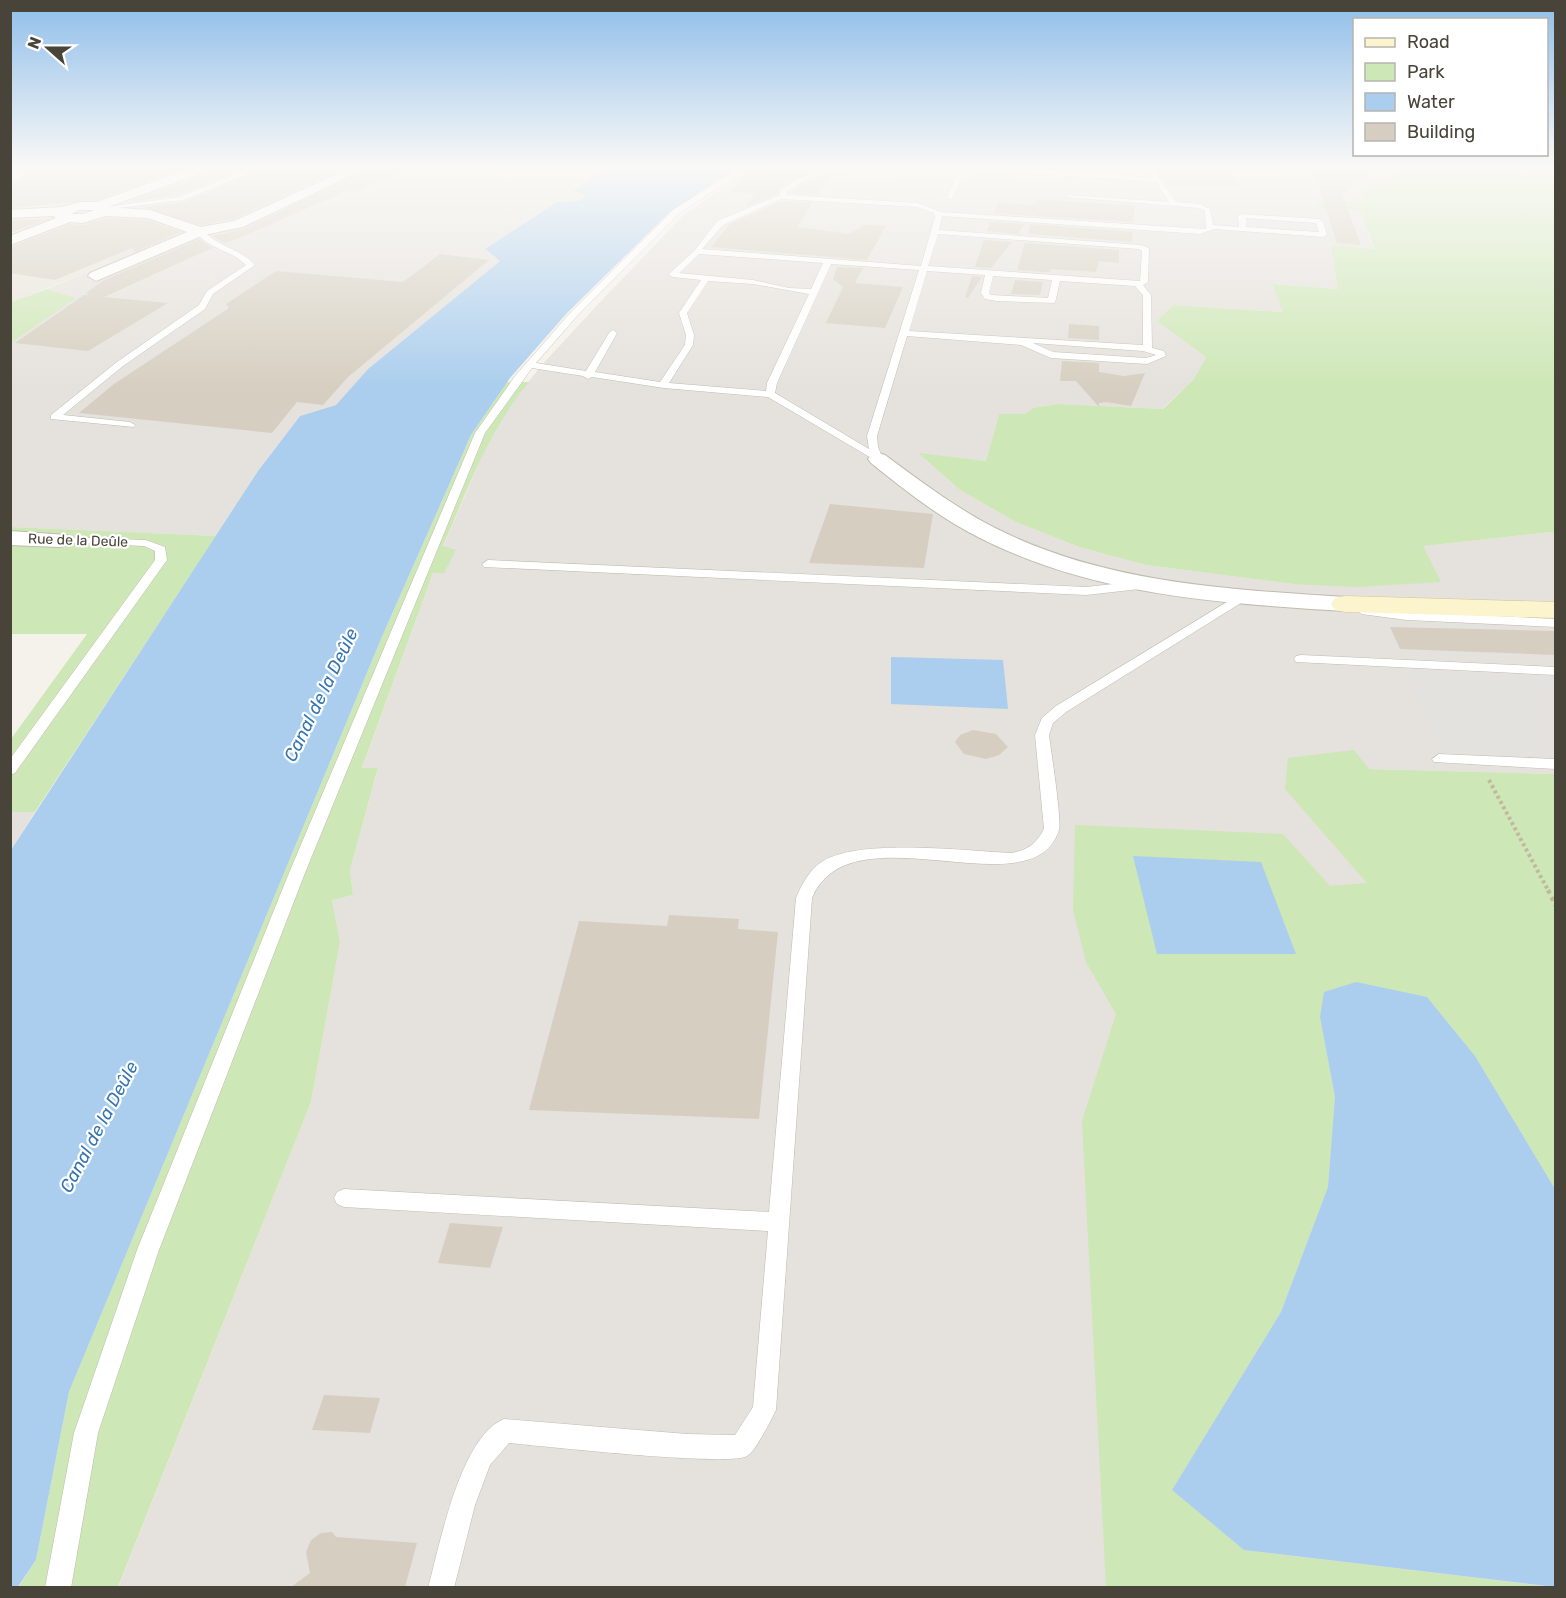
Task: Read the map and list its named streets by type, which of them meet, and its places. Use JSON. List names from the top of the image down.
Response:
{
  "streets": {
    "street": ["Rue de la Deûle"]
  },
  "water": ["Canal de la Deûle"],
  "legend": [
    "Road",
    "Park",
    "Water",
    "Building"
  ],
  "north": "left"
}
